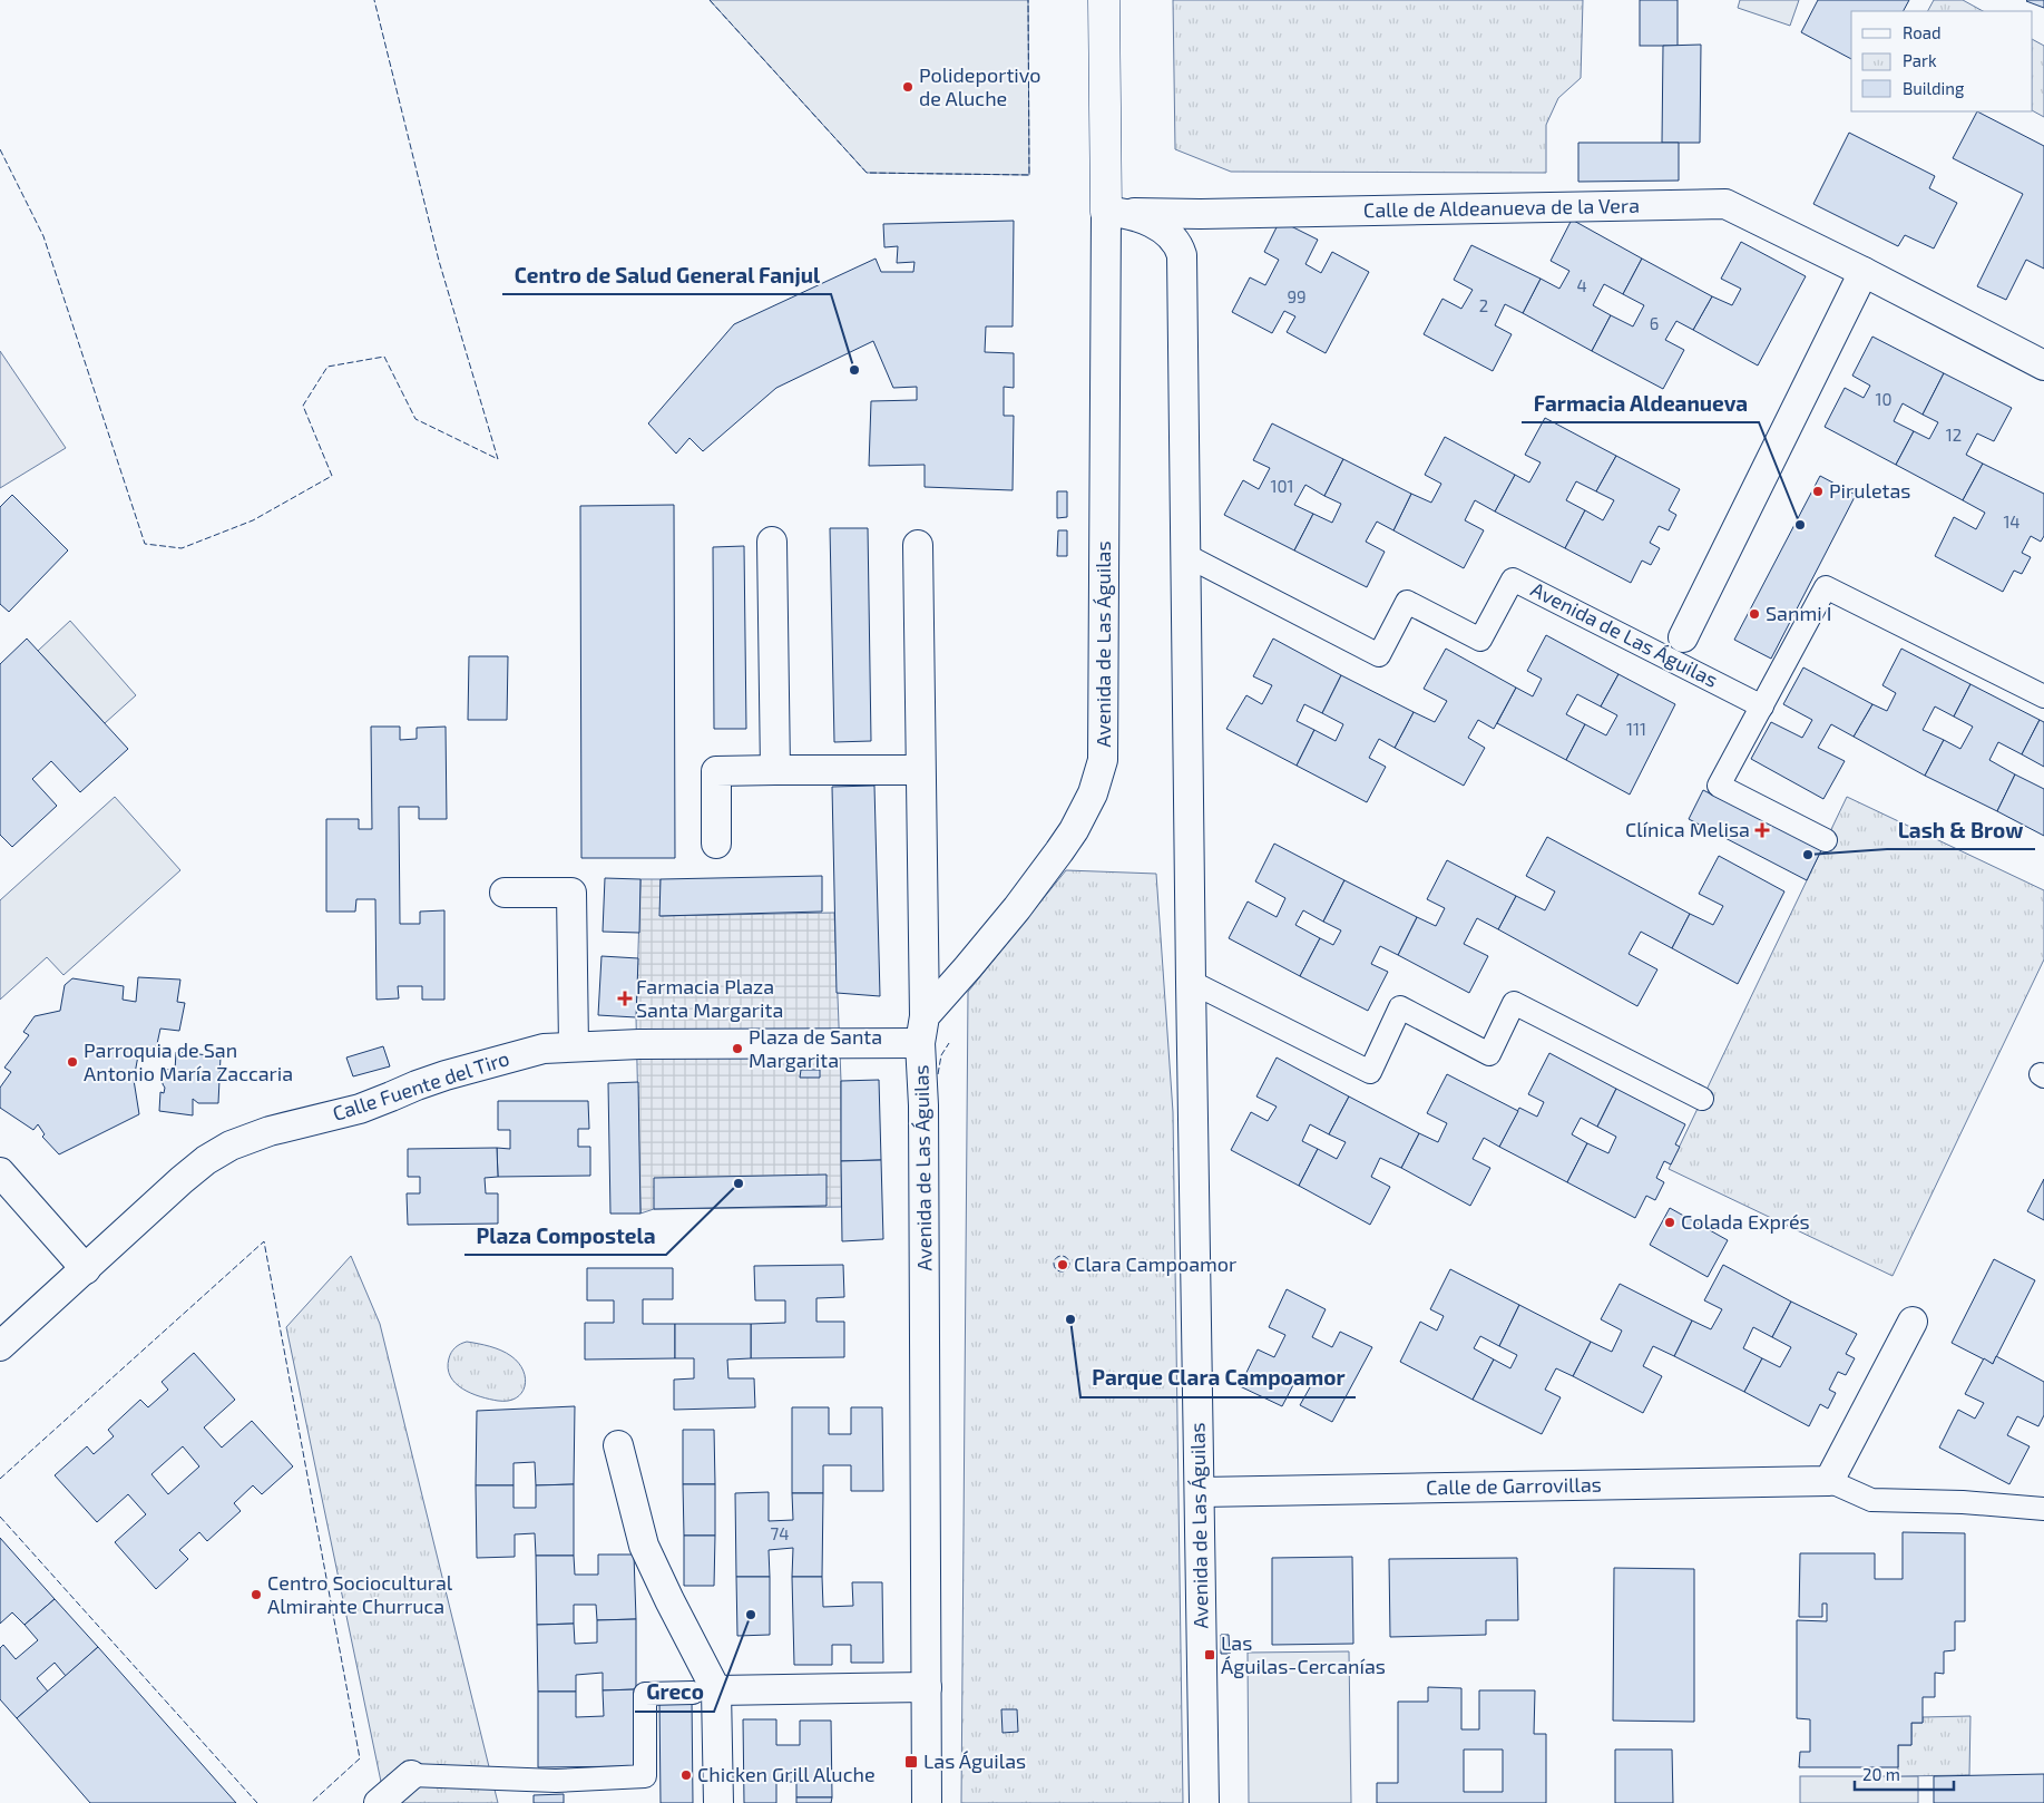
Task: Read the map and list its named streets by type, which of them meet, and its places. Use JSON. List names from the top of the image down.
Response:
{
  "streets": {
    "street": [
      "Calle de Aldeanueva de la Vera",
      "Avenida de Las Águilas",
      "Calle Fuente del Tiro",
      "Calle de Garrovillas"
    ]
  },
  "crossings": [
    ["Calle de Aldeanueva de la Vera", "Avenida de Las Águilas"],
    ["Avenida de Las Águilas", "Calle Fuente del Tiro"],
    ["Avenida de Las Águilas", "Calle de Garrovillas"]
  ],
  "places": {
    "other": [
      "Polideportivo de Aluche",
      "Centro de Salud General Fanjul",
      "Piruletas",
      "Farmacia Aldeanueva",
      "Sanmi I",
      "Lash & Brow",
      "Plaza de Santa Margarita",
      "Parroquia de San Antonio María Zaccaria",
      "Plaza Compostela",
      "Colada Exprés",
      "Clara Campoamor",
      "Parque Clara Campoamor",
      "Centro Sociocultural Almirante Churruca",
      "Greco",
      "Chicken Grill Aluche"
    ],
    "health": ["Clínica Melisa", "Farmacia Plaza Santa Margarita"],
    "transit": ["Las Águilas-Cercanías", "Las Águilas"]
  },
  "house_numbers": [
    "4",
    "99",
    "2",
    "6",
    "10",
    "12",
    "101",
    "14",
    "111",
    "74"
  ],
  "legend": ["Road", "Park", "Building"],
  "scale_bar": "20 m"
}
